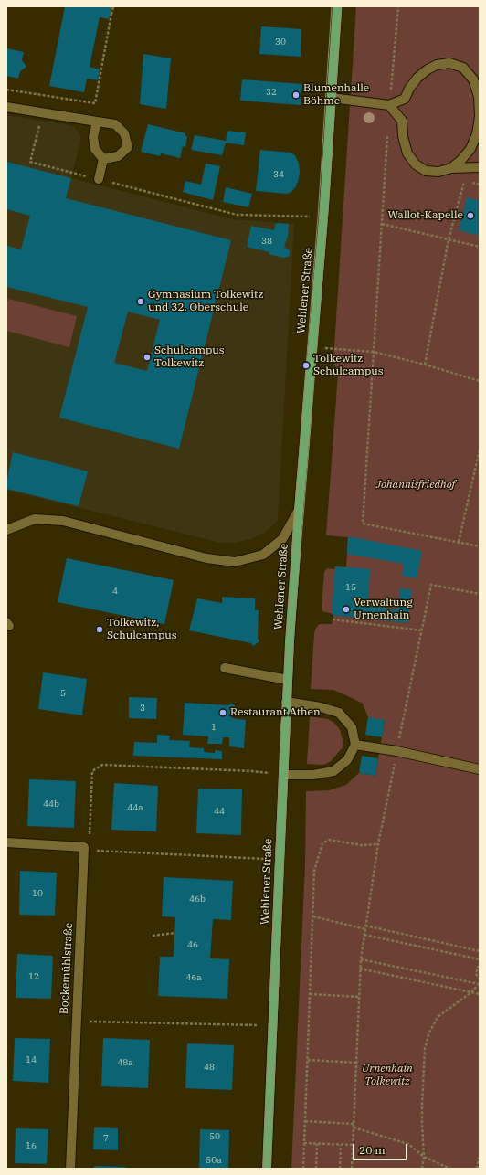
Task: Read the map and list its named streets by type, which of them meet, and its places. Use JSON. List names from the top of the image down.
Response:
{
  "streets": {
    "main road": ["Wehlener Straße"],
    "street": ["Bockemühlstraße"]
  },
  "parks": ["Johannisfriedhof", "Urnenhain Tolkewitz"],
  "places": [
    "Blumenhalle Böhme",
    "Wallot-Kapelle",
    "Gymnasium Tolkewitz und 32. Oberschule",
    "Schulcampus Tolkewitz",
    "Tolkewitz Schulcampus",
    "Verwaltung Urnenhain",
    "Tolkewitz, Schulcampus",
    "Restaurant Athen"
  ],
  "house_numbers": [
    "30",
    "32",
    "34",
    "38",
    "15",
    "4",
    "5",
    "3",
    "1",
    "44b",
    "44a",
    "44",
    "10",
    "46b",
    "46",
    "12",
    "46a",
    "14",
    "48a",
    "48",
    "50",
    "7",
    "16",
    "50a"
  ],
  "scale_bar": "20 m"
}
